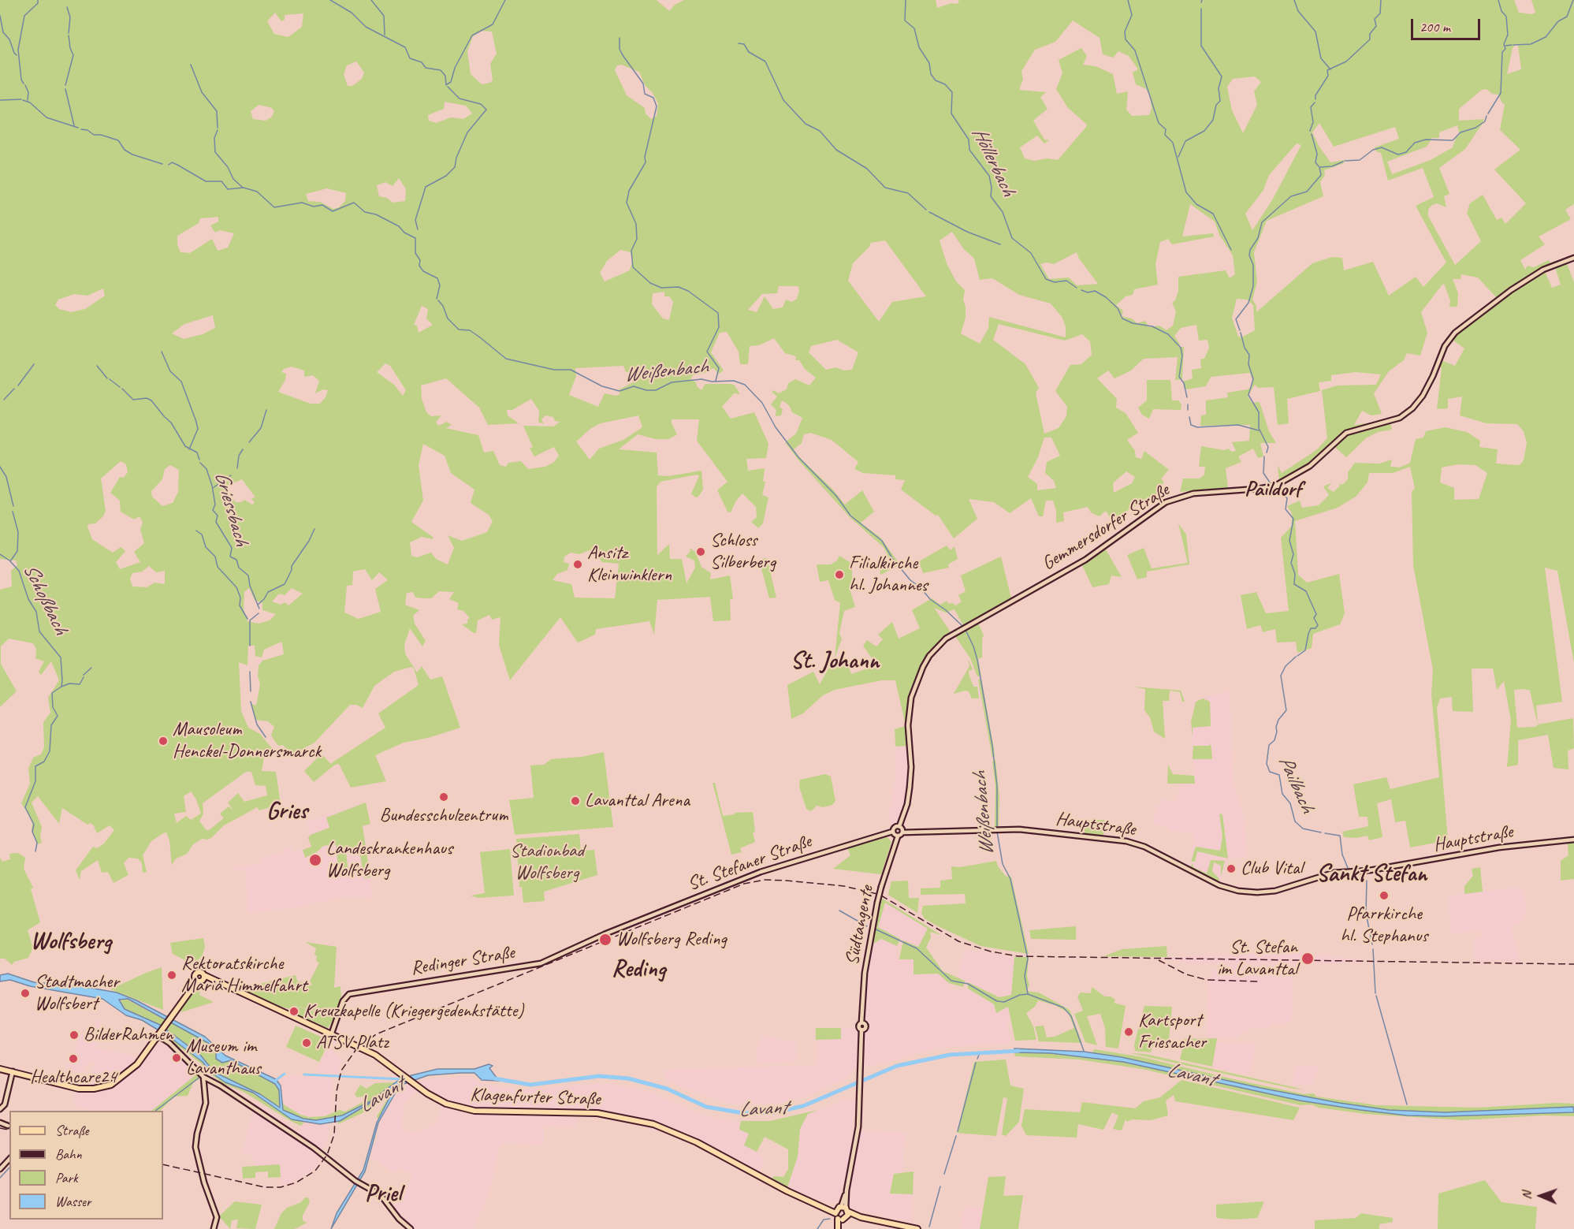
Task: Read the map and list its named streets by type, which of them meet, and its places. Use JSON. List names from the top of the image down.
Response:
{
  "streets": {
    "main road": [
      "Gemmersdorfer Straße",
      "Hauptstraße",
      "St. Stefaner Straße",
      "Südtangente",
      "Redinger Straße",
      "Klagenfurter Straße"
    ]
  },
  "crossings": [
    ["St. Stefaner Straße", "Redinger Straße"],
    ["Südtangente", "Klagenfurter Straße"],
    ["Redinger Straße", "Klagenfurter Straße"]
  ],
  "districts": [
    "Paildorf",
    "St. Johann",
    "Gries",
    "Sankt Stefan",
    "Wolfsberg",
    "Reding",
    "Priel"
  ],
  "water": [
    "Höllerbach",
    "Weißenbach",
    "Griessbach",
    "Schoßbach",
    "Pailbach",
    "Lavant"
  ],
  "parks": ["Stadionbad Wolfsberg"],
  "places": [
    "Schloss Silberberg",
    "Ansitz Kleinwinklern",
    "Filialkirche hl. Johannes",
    "Mausoleum Henckel-Donnersmarck",
    "Bundesschulzentrum",
    "Lavanttal Arena",
    "Landeskrankenhaus Wolfsberg",
    "Club Vital",
    "Pfarrkirche hl. Stephanus",
    "Wolfsberg Reding",
    "St. Stefan im Lavanttal",
    "Rektoratskirche Mariä Himmelfahrt",
    "Stadtmacher Wolfsbert",
    "Kreuzkapelle (Kriegergedenkstätte)",
    "Kartsport Friesacher",
    "BilderRahmen",
    "ATSV Platz",
    "Museum im Lavanthaus",
    "Healthcare24"
  ],
  "legend": [
    "Straße",
    "Bahn",
    "Park",
    "Wasser"
  ],
  "scale_bar": "200 m",
  "north": "left"
}
